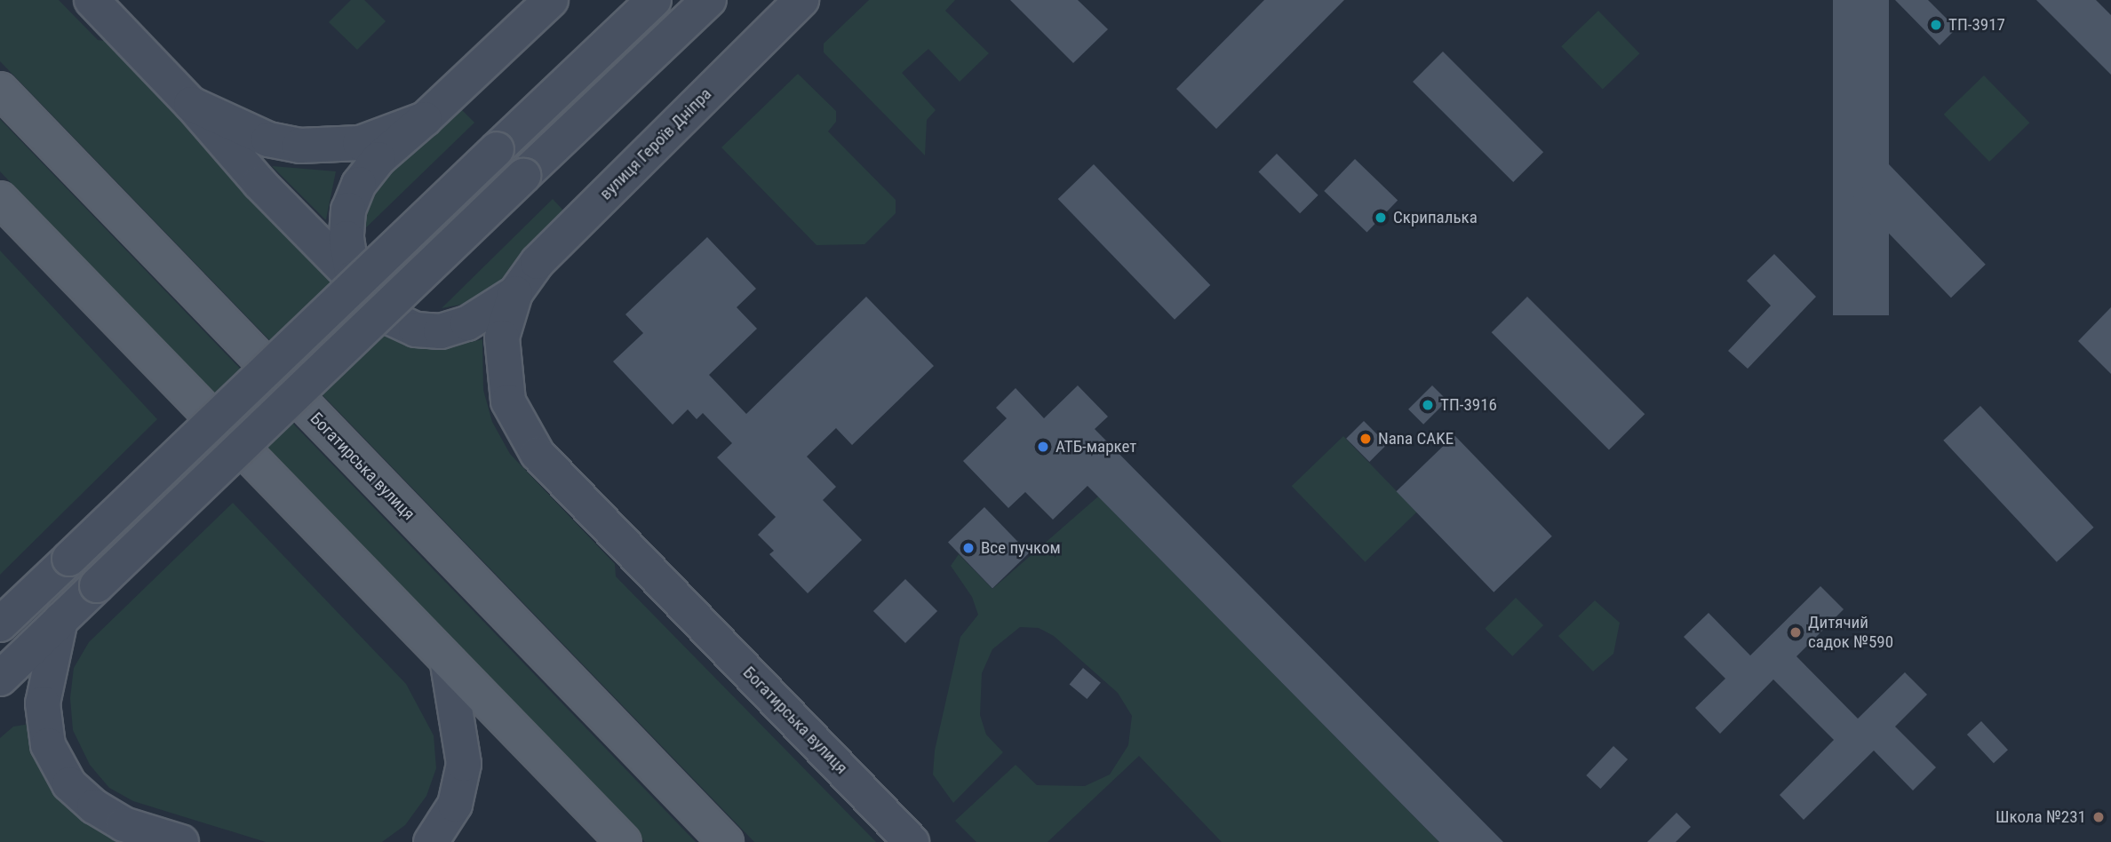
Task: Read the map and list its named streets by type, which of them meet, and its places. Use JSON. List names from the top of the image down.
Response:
{
  "streets": {
    "main road": ["вулиця Героїв Дніпра", "Богатирська вулиця"]
  },
  "crossings": [
    ["вулиця Героїв Дніпра", "Богатирська вулиця"]
  ],
  "places": [
    "ТП-3917",
    "Скрипалька",
    "ТП-3916",
    "Nana CAKE",
    "АТБ-маркет",
    "Все пучком",
    "Дитячий садок №590",
    "Школа №231"
  ]
}
